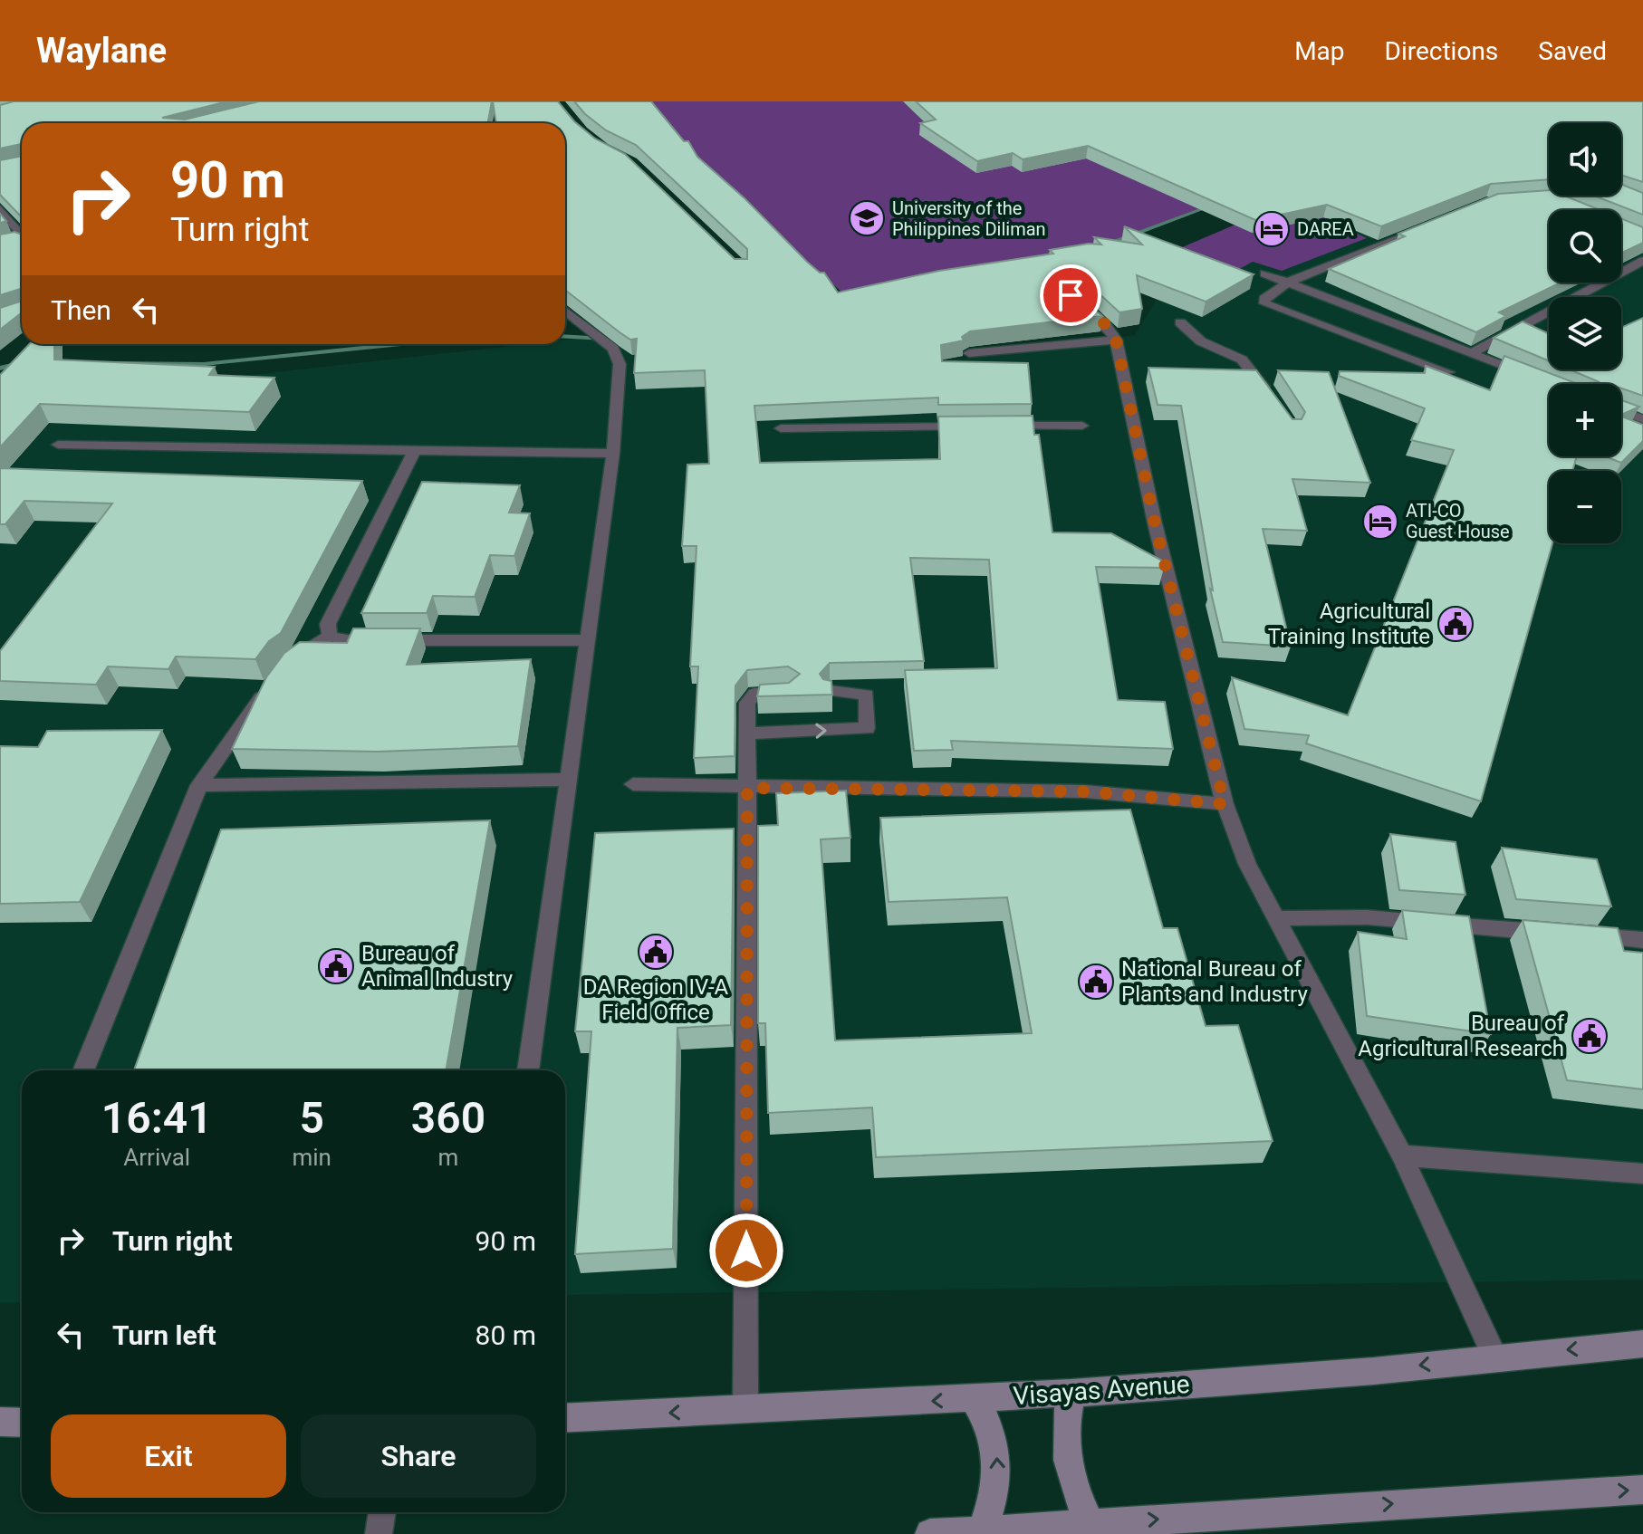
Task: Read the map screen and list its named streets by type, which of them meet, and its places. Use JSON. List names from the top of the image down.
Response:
{
  "streets": {
    "main road": ["Visayas Avenue"]
  },
  "places": {
    "school or university": ["University of the Philippines Diliman"],
    "hotel": ["DAREA", "ATI-CO Guest House"],
    "public building": [
      "Agricultural Training Institute",
      "DA Region IV-A Field Office",
      "Bureau of Animal Industry",
      "National Bureau of Plants and Industry",
      "Bureau of Agricultural Research"
    ]
  },
  "page": {
    "header": "Waylane",
    "nav": ["Map", "Directions", "Saved"],
    "map_buttons": ["+", "−"],
    "turn": ["90 m", "Turn right"],
    "then": "Then",
    "eta": [
      "16:41",
      "Arrival",
      "5",
      "min",
      "360",
      "m"
    ],
    "list": [
      {
        "name": "Turn right",
        "value": "90 m"
      },
      {
        "name": "Turn left",
        "value": "80 m"
      }
    ],
    "buttons": ["Exit", "Share"]
  }
}
